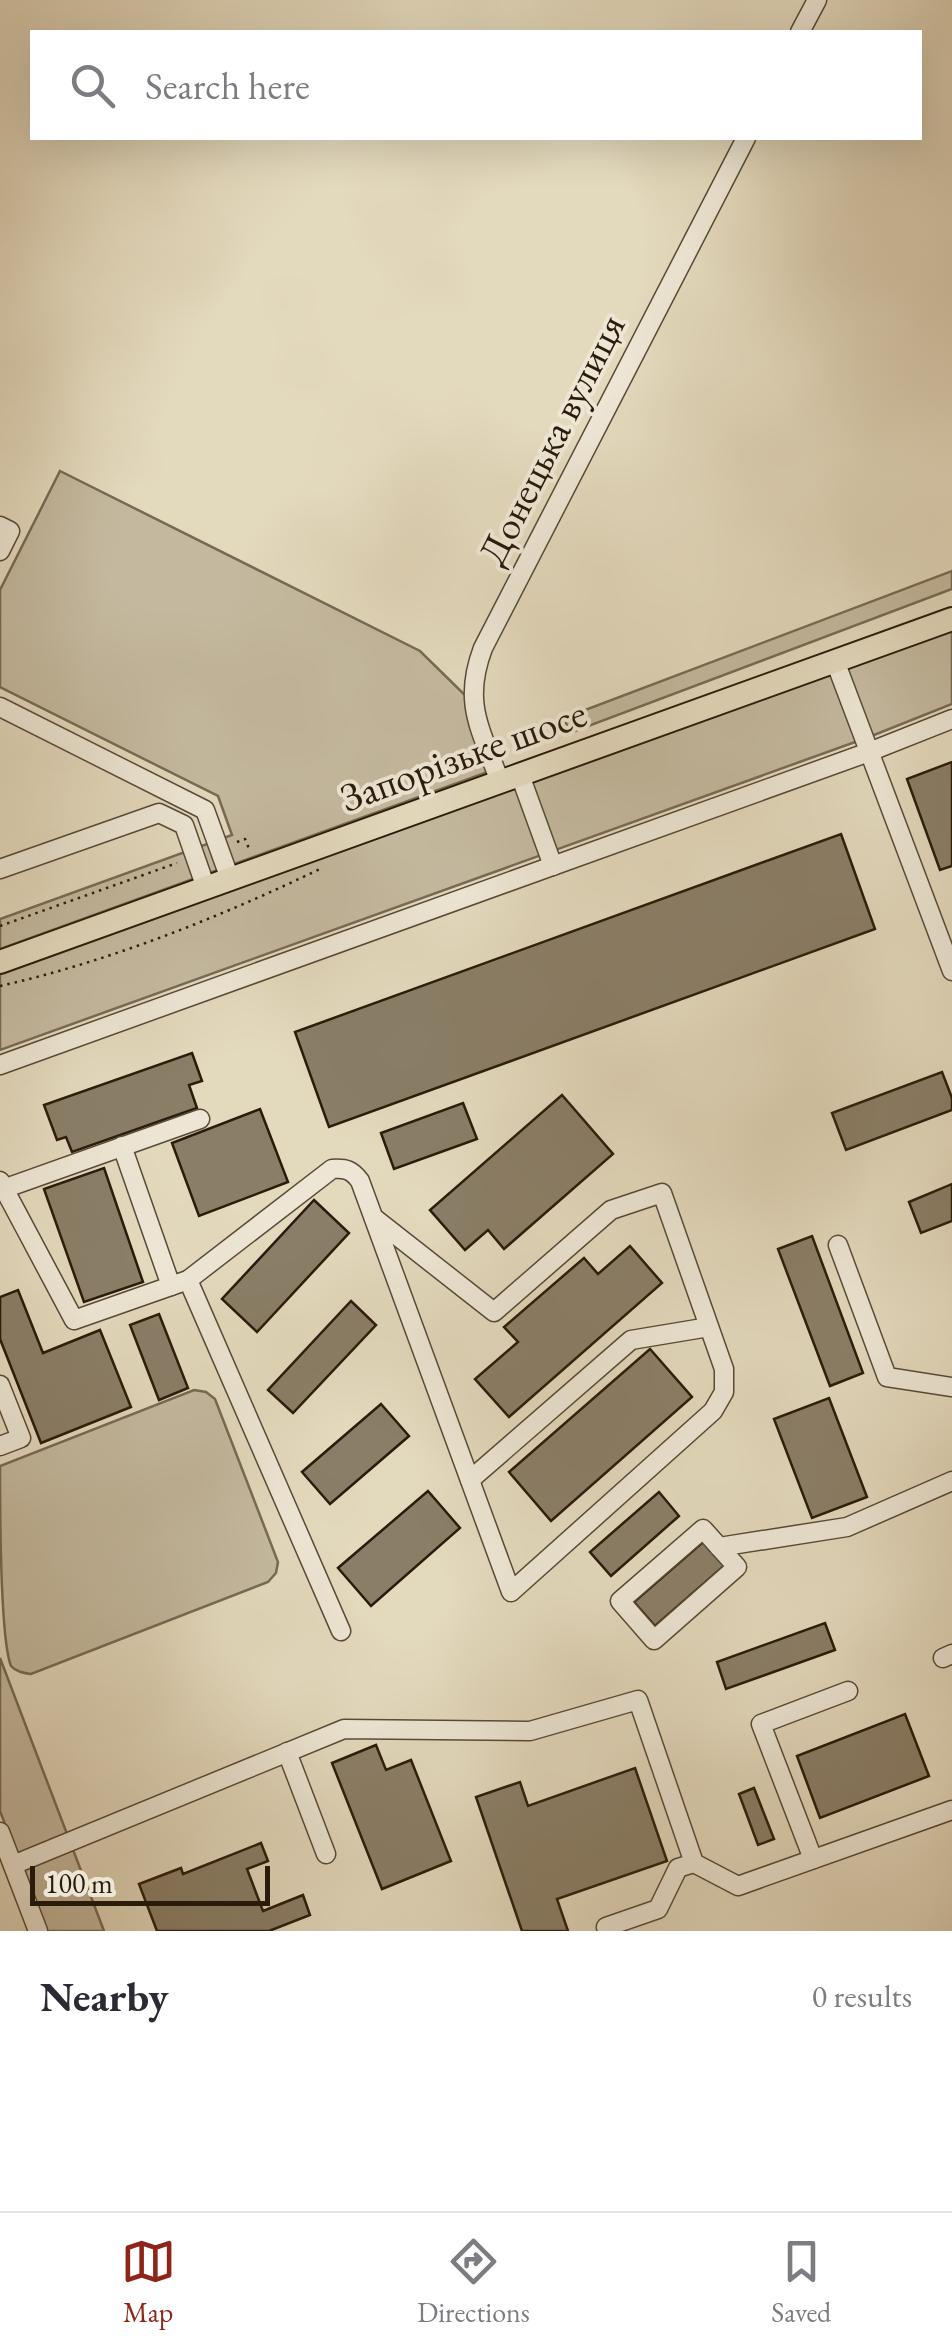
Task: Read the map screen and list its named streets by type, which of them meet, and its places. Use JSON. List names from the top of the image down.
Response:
{
  "streets": {
    "main road": ["Запорізьке шосе"],
    "street": ["Донецька вулиця"]
  },
  "crossings": [
    ["Донецька вулиця", "Запорізьке шосе"]
  ],
  "scale_bar": "100 m",
  "page": {
    "search": "Search here",
    "scale": "100 m",
    "heading": ["Nearby", "0 results"],
    "nav": ["Map", "Directions", "Saved"]
  }
}
